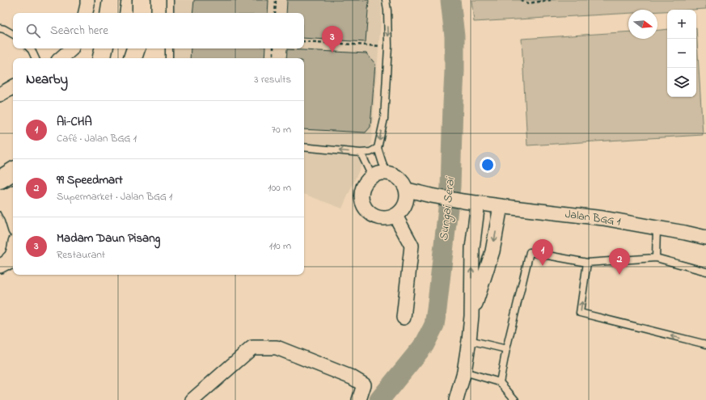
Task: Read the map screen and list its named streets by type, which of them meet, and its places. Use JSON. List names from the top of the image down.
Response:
{
  "streets": {
    "street": ["Jalan BGG 1"]
  },
  "water": ["Sungai Serai"],
  "north": "right",
  "page": {
    "map_buttons": ["+", "−"],
    "search": "Search here",
    "pins": ["3", "1", "2"],
    "heading": ["Nearby", "3 results"],
    "list": [
      {
        "mark": "1",
        "name": "Ai-CHA",
        "note": "Café · Jalan BGG 1",
        "value": "70 m"
      },
      {
        "mark": "2",
        "name": "99 Speedmart",
        "note": "Supermarket · Jalan BGG 1",
        "value": "100 m"
      },
      {
        "mark": "3",
        "name": "Madam Daun Pisang",
        "note": "Restaurant",
        "value": "110 m"
      }
    ]
  }
}
